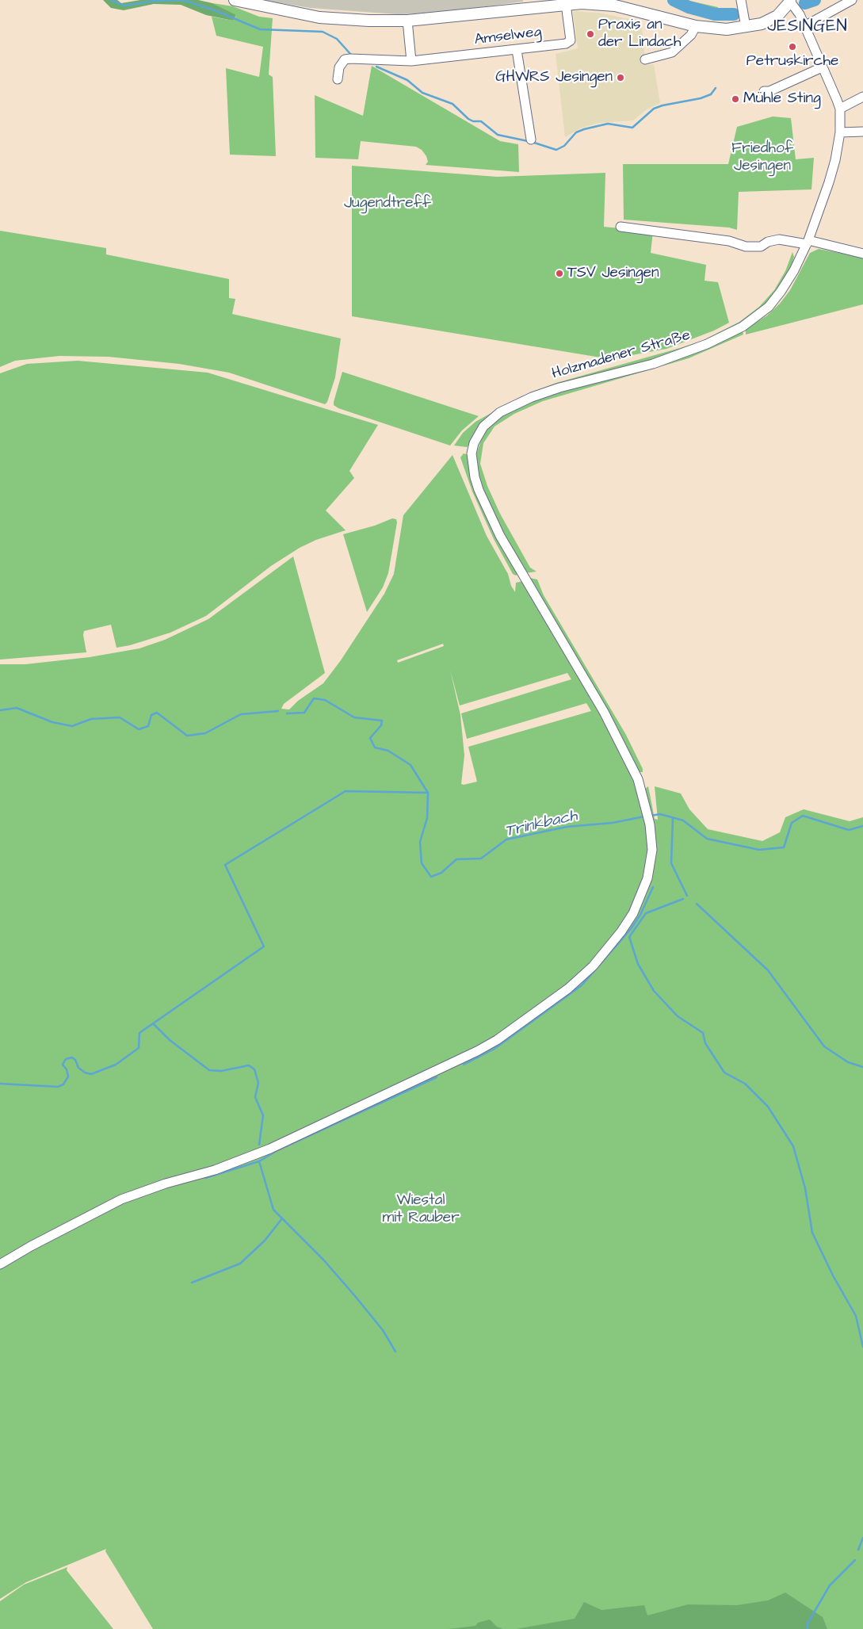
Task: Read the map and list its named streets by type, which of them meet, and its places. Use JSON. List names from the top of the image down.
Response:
{
  "streets": {
    "street": ["Amselweg", "Holzmadener Straße"]
  },
  "districts": ["JESINGEN"],
  "water": ["Trinkbach"],
  "parks": ["Friedhof Jesingen", "Jugendtreff", "Wiestal mit Rauber"],
  "places": [
    "Praxis an der Lindach",
    "Petruskirche",
    "GHWRS Jesingen",
    "Mühle Sting",
    "TSV Jesingen"
  ]
}
